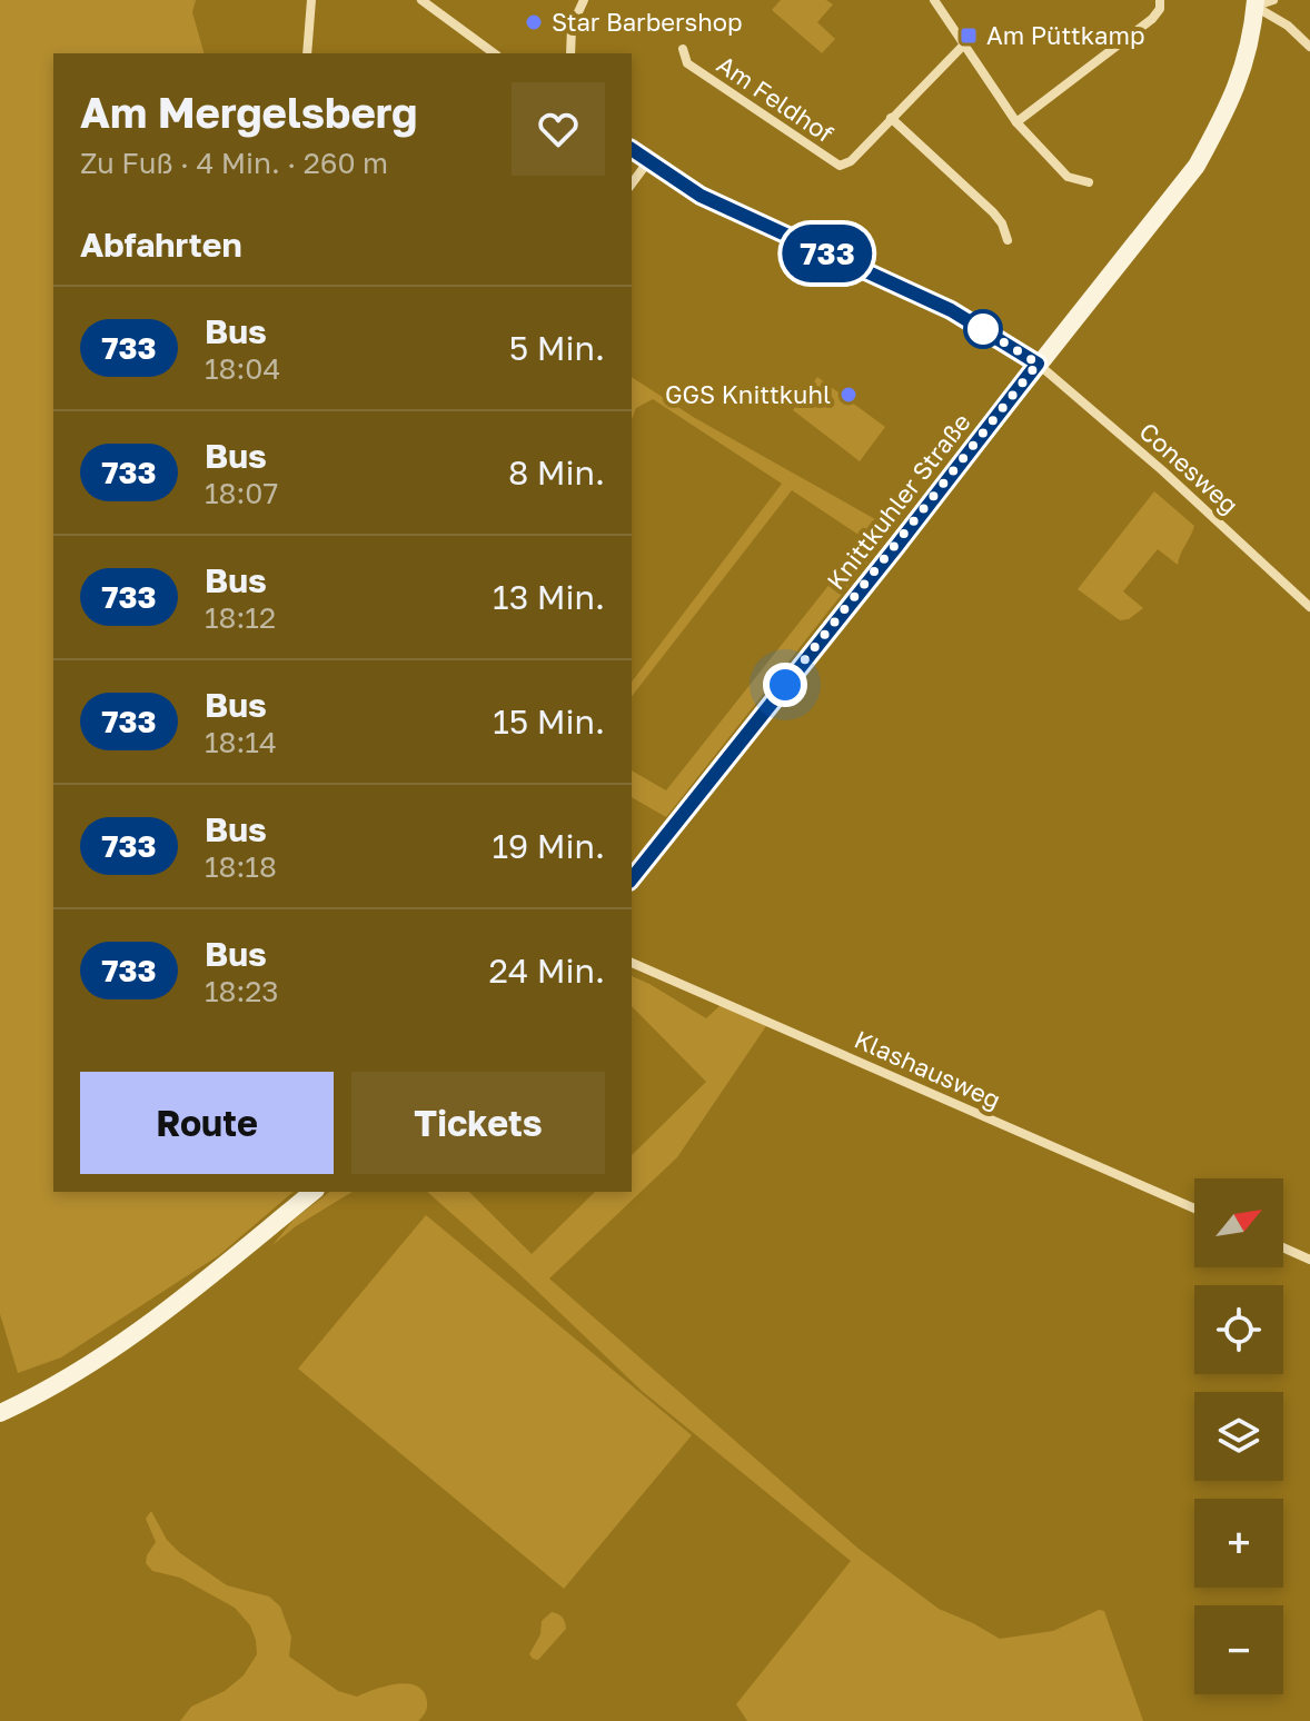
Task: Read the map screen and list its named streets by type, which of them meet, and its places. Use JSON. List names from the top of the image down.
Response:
{
  "streets": {
    "street": [
      "Am Feldhof",
      "Conesweg",
      "Knittkuhler Straße",
      "Klashausweg"
    ]
  },
  "crossings": [
    ["Conesweg", "Knittkuhler Straße"]
  ],
  "places": {
    "other": ["Star Barbershop", "GGS Knittkuhl"],
    "transit": ["Am Püttkamp"]
  },
  "lines": ["bus line 733"],
  "north": "top right",
  "page": {
    "on_map": "733",
    "heading": [
      ["Am Mergelsberg", "Zu Fuß · 4 Min. · 260 m"],
      "Abfahrten"
    ],
    "list": [
      {
        "mark": "733",
        "name": "Bus",
        "note": "18:04",
        "value": "5 Min."
      },
      {
        "mark": "733",
        "name": "Bus",
        "note": "18:07",
        "value": "8 Min."
      },
      {
        "mark": "733",
        "name": "Bus",
        "note": "18:12",
        "value": "13 Min."
      },
      {
        "mark": "733",
        "name": "Bus",
        "note": "18:14",
        "value": "15 Min."
      },
      {
        "mark": "733",
        "name": "Bus",
        "note": "18:18",
        "value": "19 Min."
      },
      {
        "mark": "733",
        "name": "Bus",
        "note": "18:23",
        "value": "24 Min."
      }
    ],
    "buttons": ["Route", "Tickets"],
    "map_buttons": ["+", "−"]
  }
}
